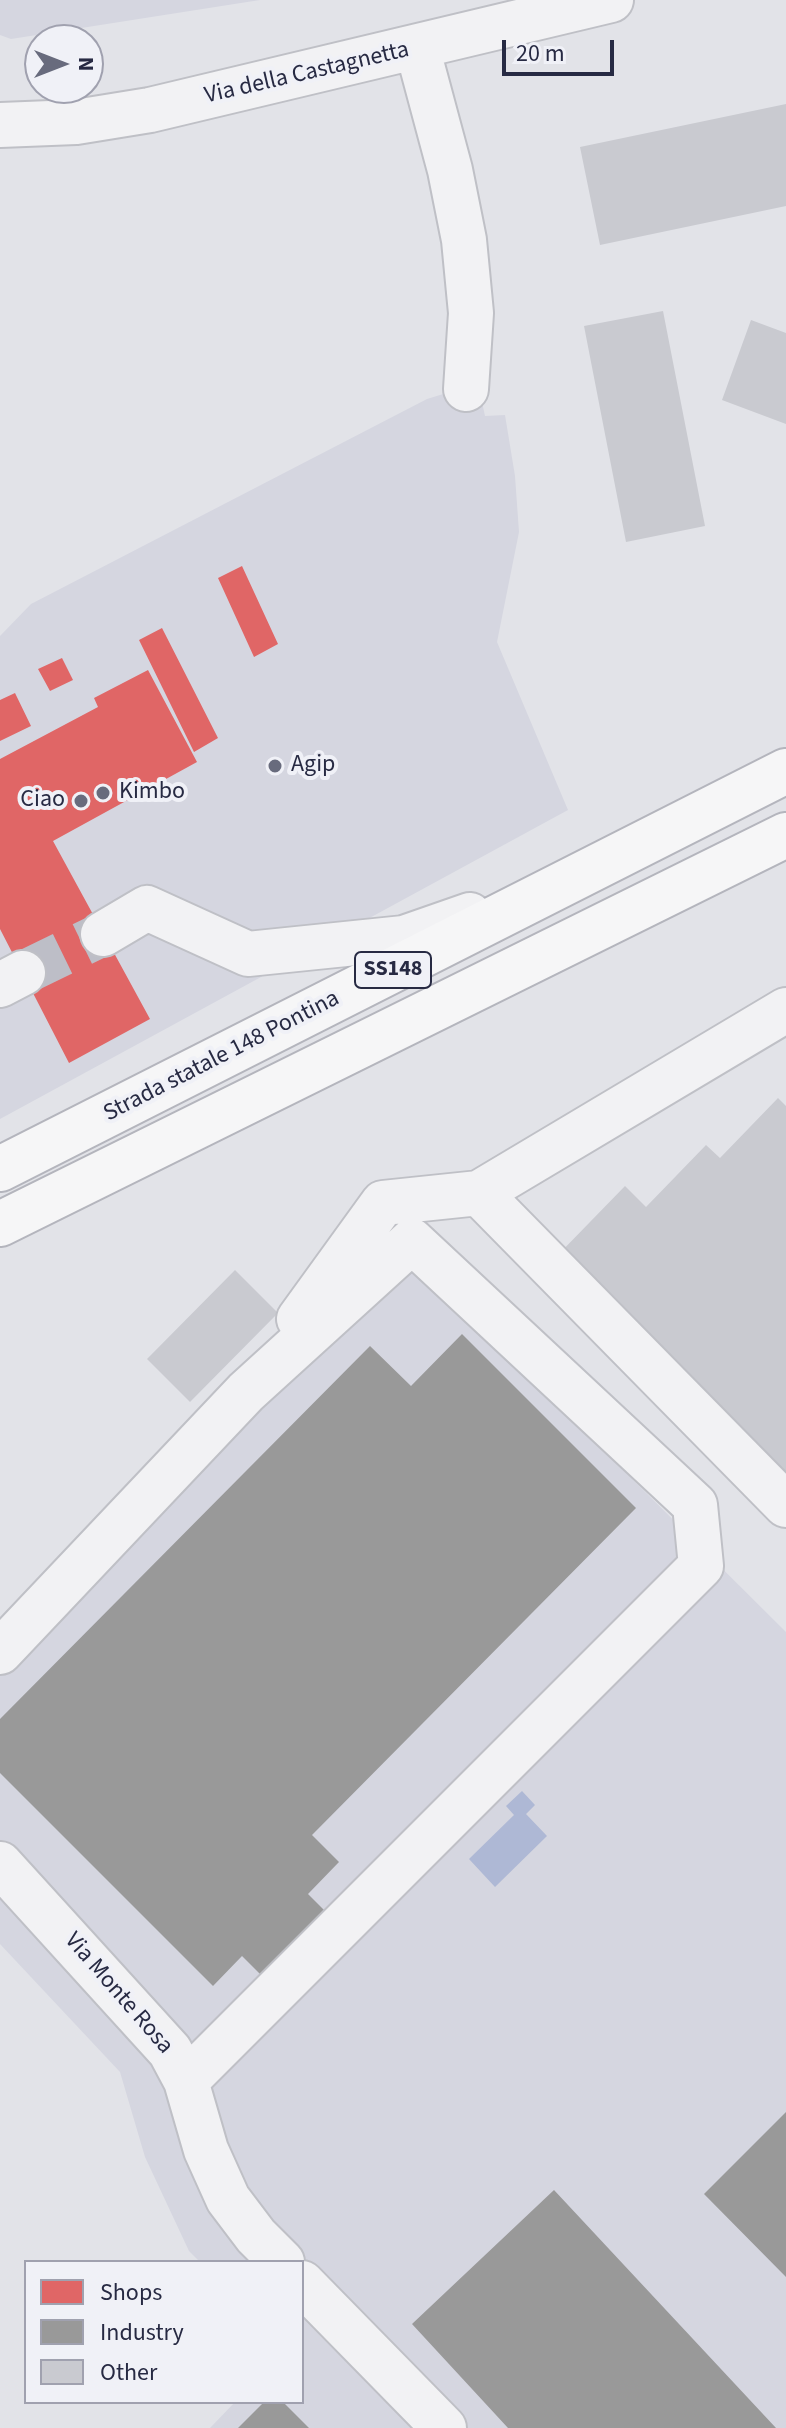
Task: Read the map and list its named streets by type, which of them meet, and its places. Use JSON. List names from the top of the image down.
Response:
{
  "streets": {
    "highway": ["SS148", "Strada statale 148 Pontina"],
    "street": ["Via della Castagnetta", "Via Monte Rosa"]
  },
  "places": ["Agip", "Kimbo", "Ciao"],
  "legend": ["Shops", "Industry", "Other"],
  "scale_bar": "20 m",
  "north": "right"
}
